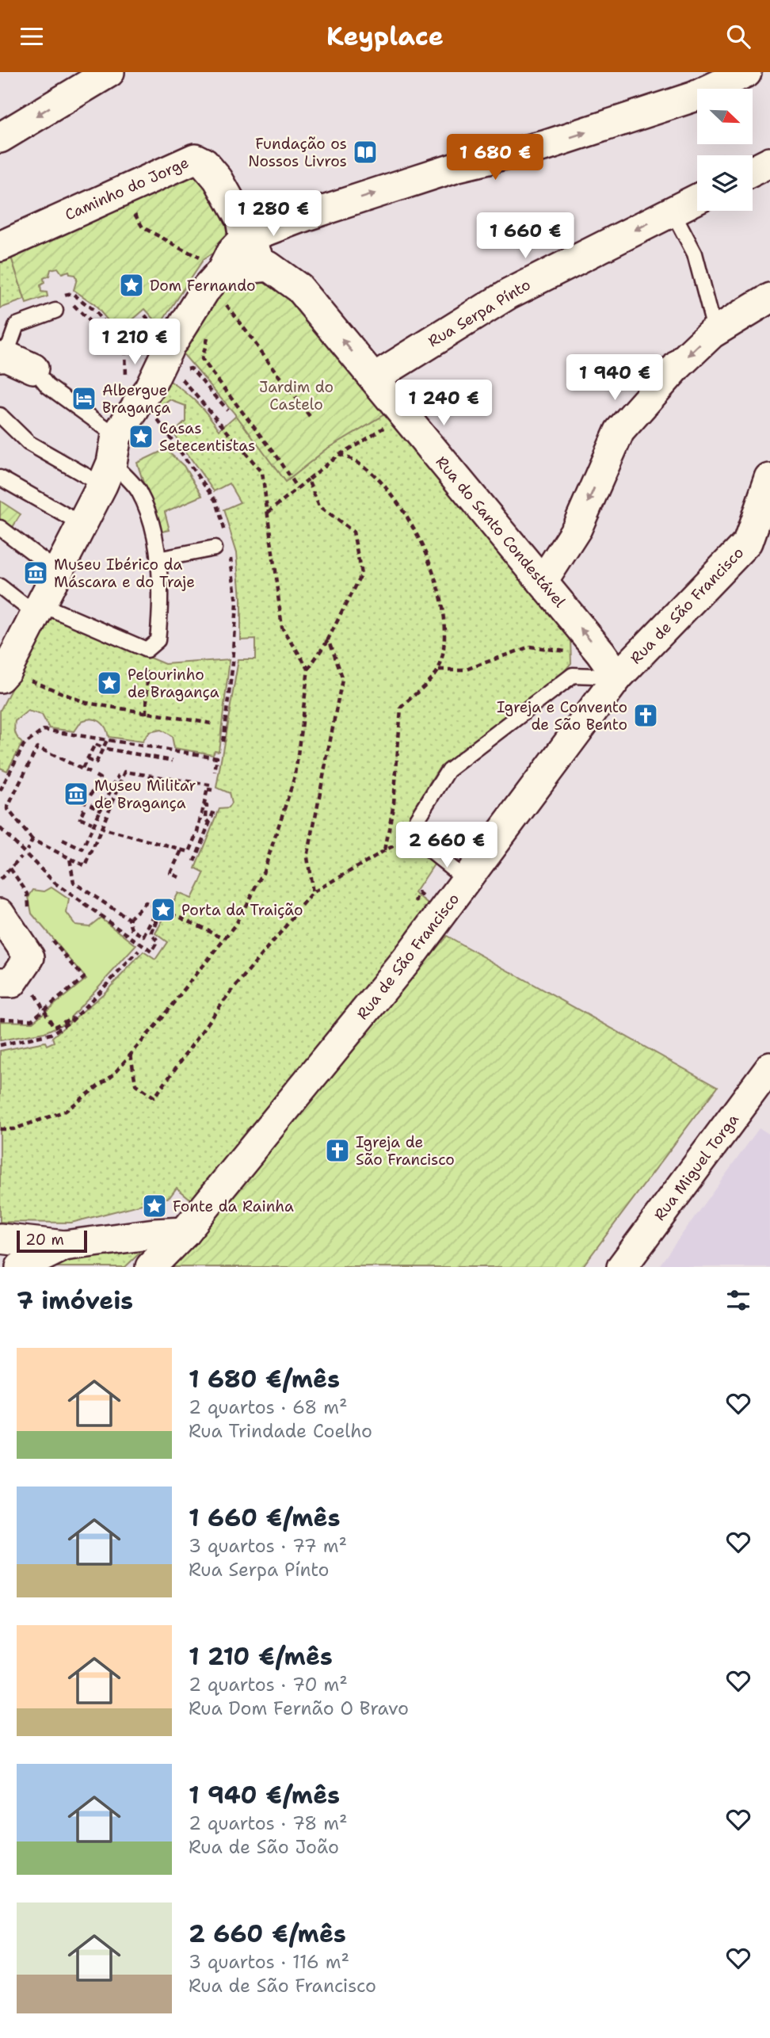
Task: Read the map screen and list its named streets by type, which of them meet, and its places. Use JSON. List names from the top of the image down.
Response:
{
  "streets": {
    "street": [
      "Caminho do Jorge",
      "Rua Serpa Pínto",
      "Rua do Santo Condestável",
      "Rua de São Francisco",
      "Rua Miguel Torga"
    ]
  },
  "crossings": [
    ["Caminho do Jorge", "Rua do Santo Condestável"],
    ["Rua Serpa Pínto", "Rua do Santo Condestável"],
    ["Rua do Santo Condestável", "Rua de São Francisco"]
  ],
  "one_way": ["Rua do Santo Condestável"],
  "parks": ["Jardim do Castelo"],
  "places": {
    "library": ["Fundação os Nossos Livros"],
    "place": [
      "Dom Fernando",
      "Casas Setecentistas",
      "Pelourinho de Bragança",
      "Porta da Traição",
      "Fonte da Rainha"
    ],
    "hotel": ["Albergue Bragança"],
    "museum": ["Museu Ibérico da Máscara e do Traje", "Museu Militar de Bragança"],
    "church": ["Igreja e Convento de São Bento", "Igreja de São Francisco"]
  },
  "scale_bar": "20 m",
  "north": "bottom right",
  "page": {
    "header": "Keyplace",
    "price": [
      "1 680 €",
      "1 280 €",
      "1 660 €",
      "1 210 €",
      "1 940 €",
      "1 240 €",
      "2 660 €"
    ],
    "scale": "20 m",
    "heading": "7 imóveis",
    "list": [
      {
        "name": "1 680 €/mês",
        "note": "2 quartos · 68 m² · Rua Trindade Coelho"
      },
      {
        "name": "1 660 €/mês",
        "note": "3 quartos · 77 m² · Rua Serpa Pínto"
      },
      {
        "name": "1 210 €/mês",
        "note": "2 quartos · 70 m² · Rua Dom Fernão O Bravo"
      },
      {
        "name": "1 940 €/mês",
        "note": "2 quartos · 78 m² · Rua de São João"
      },
      {
        "name": "2 660 €/mês",
        "note": "3 quartos · 116 m² · Rua de São Francisco"
      }
    ]
  }
}
